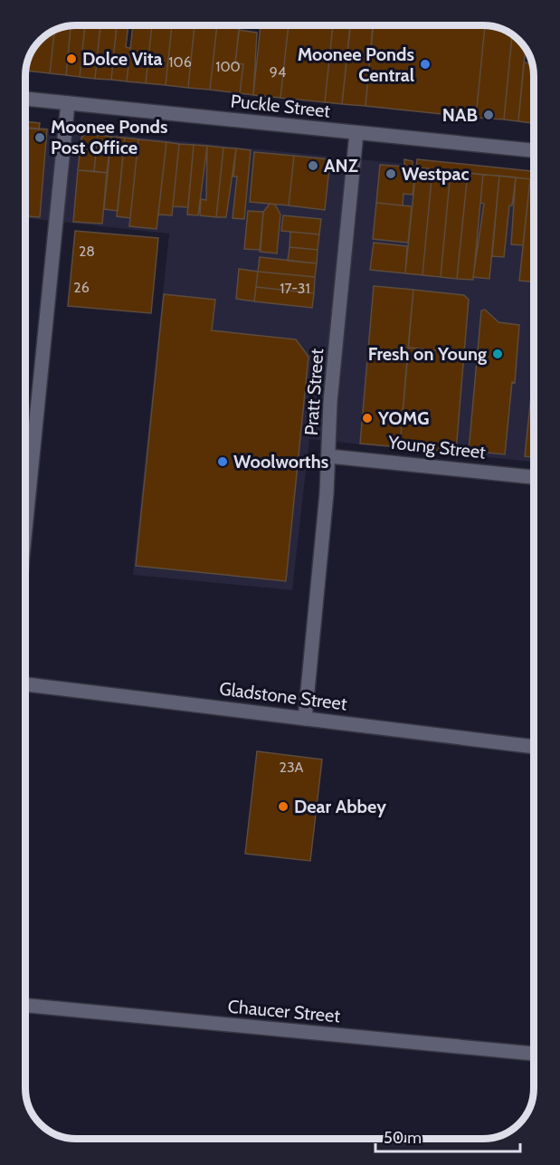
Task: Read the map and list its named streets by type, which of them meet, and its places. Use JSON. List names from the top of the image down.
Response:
{
  "streets": {
    "street": [
      "Puckle Street",
      "Pratt Street",
      "Young Street",
      "Gladstone Street",
      "Chaucer Street"
    ]
  },
  "crossings": [
    ["Puckle Street", "Pratt Street"],
    ["Pratt Street", "Young Street"],
    ["Pratt Street", "Gladstone Street"]
  ],
  "places": [
    "Dolce Vita",
    "Moonee Ponds Central",
    "NAB",
    "Moonee Ponds Post Office",
    "ANZ",
    "Westpac",
    "Fresh on Young",
    "YOMG",
    "Woolworths",
    "Dear Abbey"
  ],
  "house_numbers": [
    "106",
    "100",
    "94",
    "28",
    "26",
    "17-31",
    "23A"
  ],
  "scale_bar": "50 m"
}
